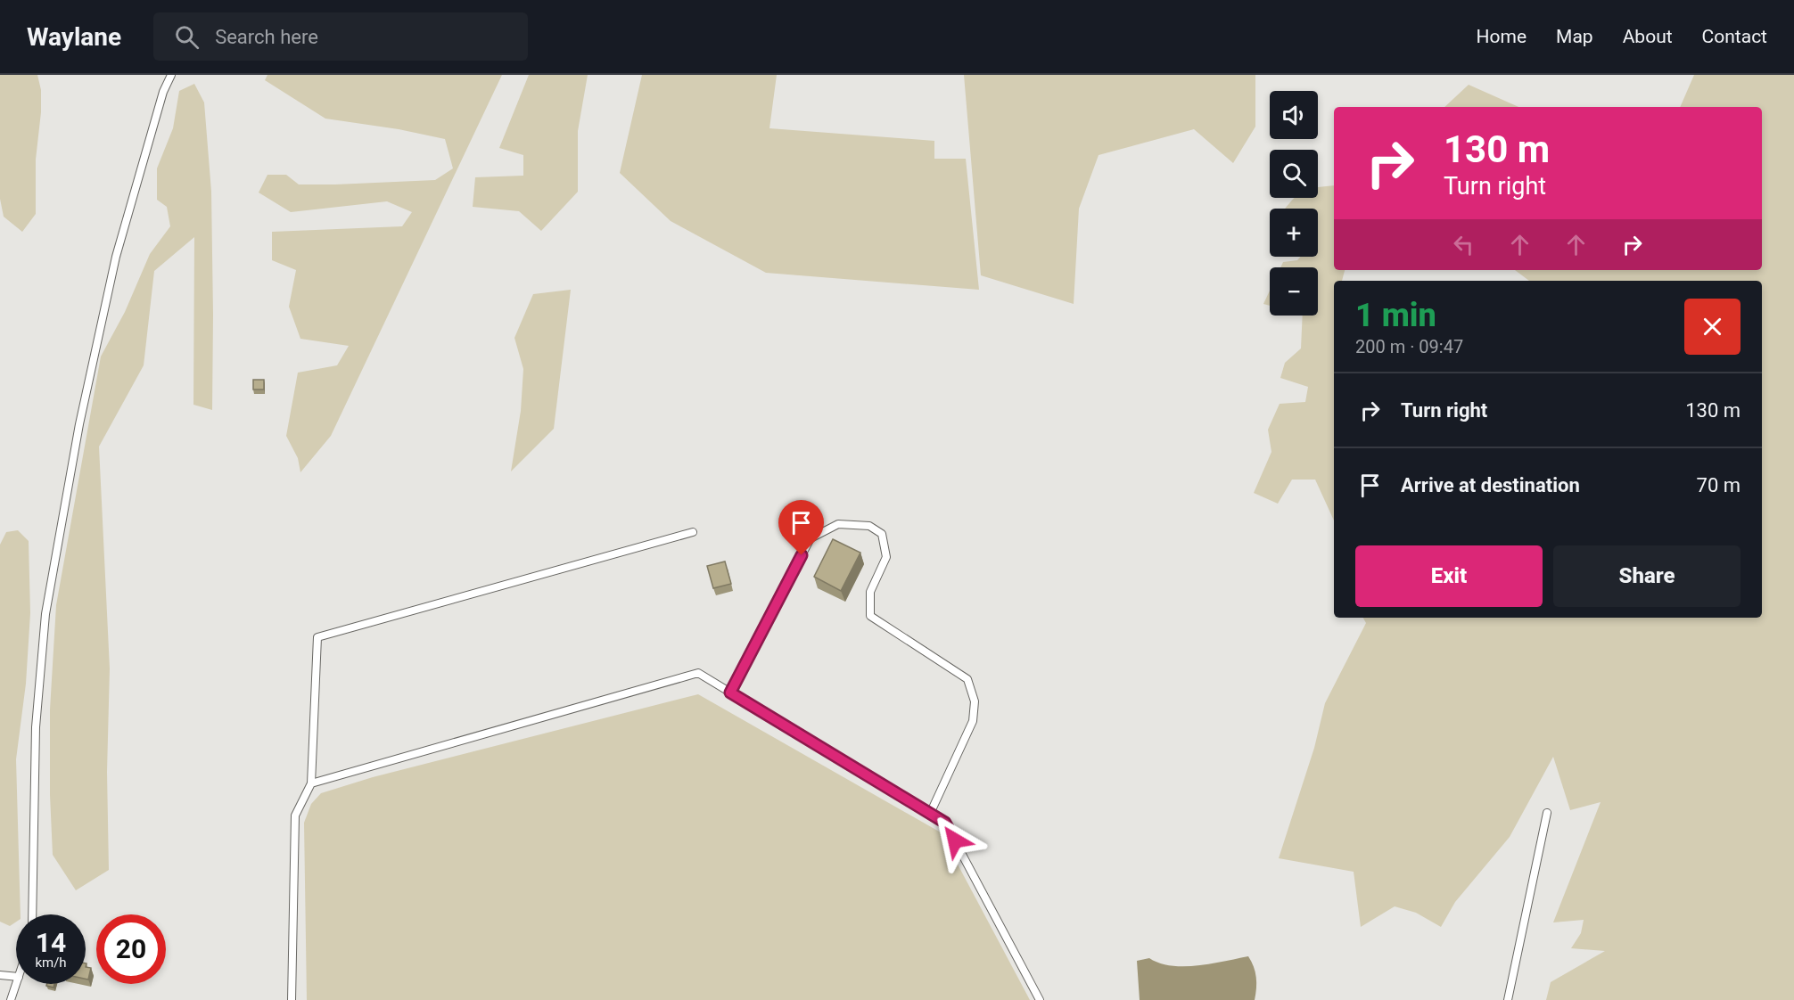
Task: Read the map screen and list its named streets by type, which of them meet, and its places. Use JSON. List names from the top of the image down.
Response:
{
  "page": {
    "header": "Waylane",
    "search": "Search here",
    "nav": [
      "Home",
      "Map",
      "About",
      "Contact"
    ],
    "map_buttons": ["+", "−"],
    "turn": ["130 m", "Turn right"],
    "heading": ["1 min", "200 m · 09:47"],
    "list": [
      {
        "name": "Turn right",
        "value": "130 m"
      },
      {
        "name": "Arrive at destination",
        "value": "70 m"
      }
    ],
    "buttons": ["Exit", "Share"],
    "speed": "14 km/h",
    "limit": "20"
  }
}
